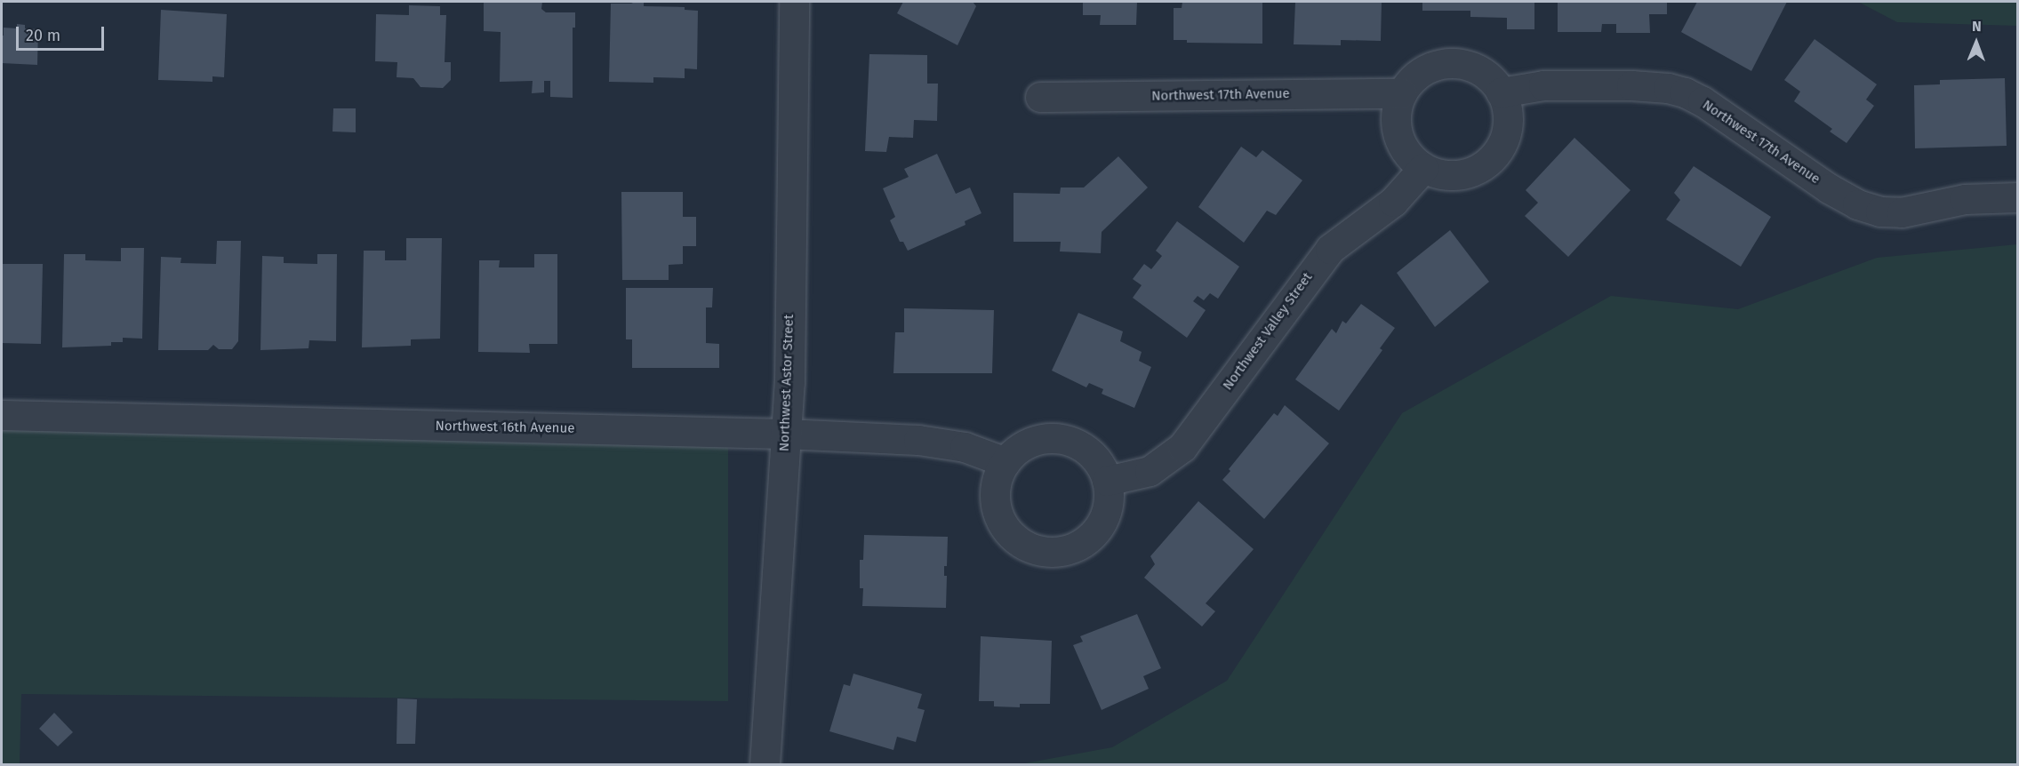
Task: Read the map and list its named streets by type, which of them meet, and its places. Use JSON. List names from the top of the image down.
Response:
{
  "streets": {
    "street": [
      "Northwest 17th Avenue",
      "Northwest Valley Street",
      "Northwest Astor Street",
      "Northwest 16th Avenue"
    ]
  },
  "crossings": [
    ["Northwest 17th Avenue", "Northwest Valley Street"],
    ["Northwest Valley Street", "Northwest 16th Avenue"],
    ["Northwest Astor Street", "Northwest 16th Avenue"]
  ],
  "scale_bar": "20 m",
  "north": "top"
}
